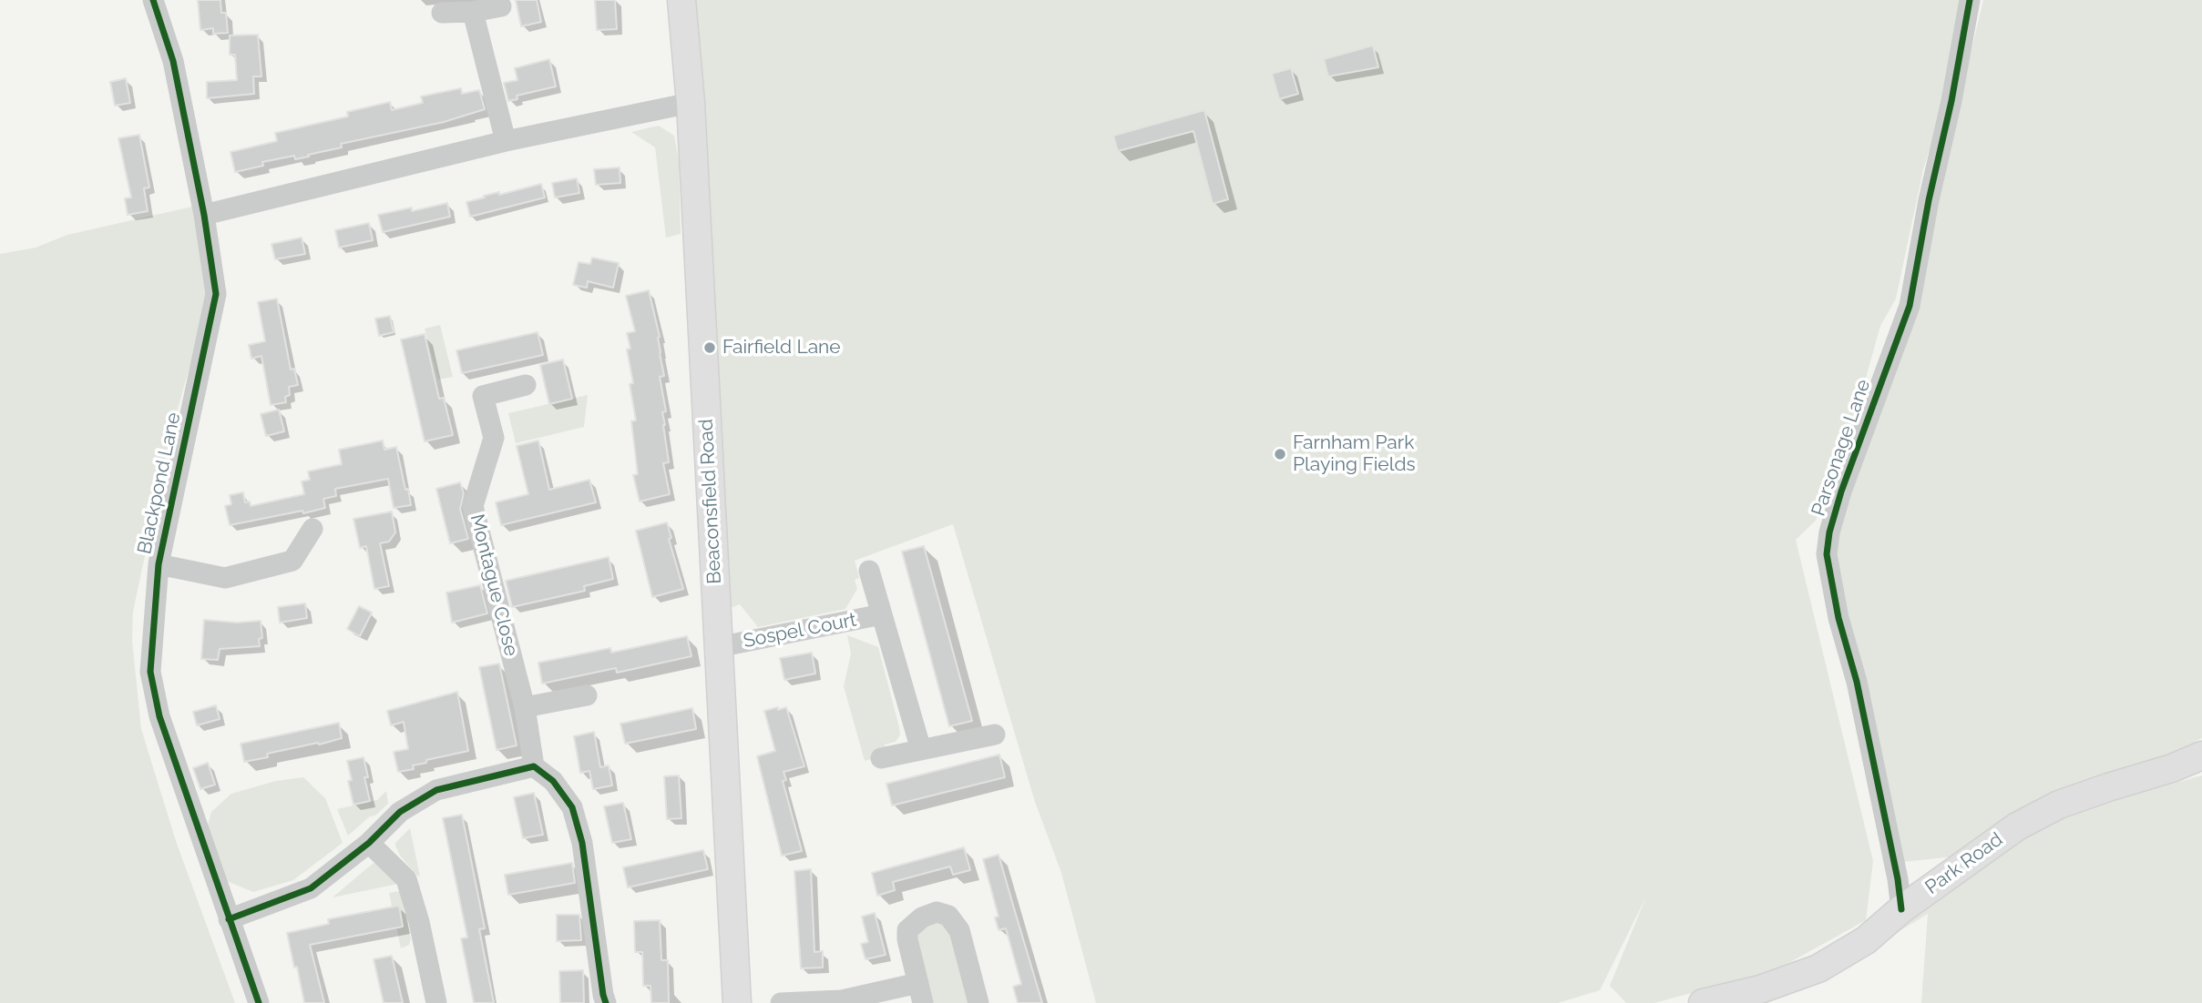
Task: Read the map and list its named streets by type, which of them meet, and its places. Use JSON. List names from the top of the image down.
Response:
{
  "streets": {
    "main road": ["Beaconsfield Road", "Park Road"],
    "street": [
      "Parsonage Lane",
      "Blackpond Lane",
      "Montague Close",
      "Sospel Court"
    ]
  },
  "crossings": [
    ["Parsonage Lane", "Park Road"],
    ["Beaconsfield Road", "Sospel Court"]
  ],
  "places": ["Fairfield Lane", "Farnham Park Playing Fields"]
}
